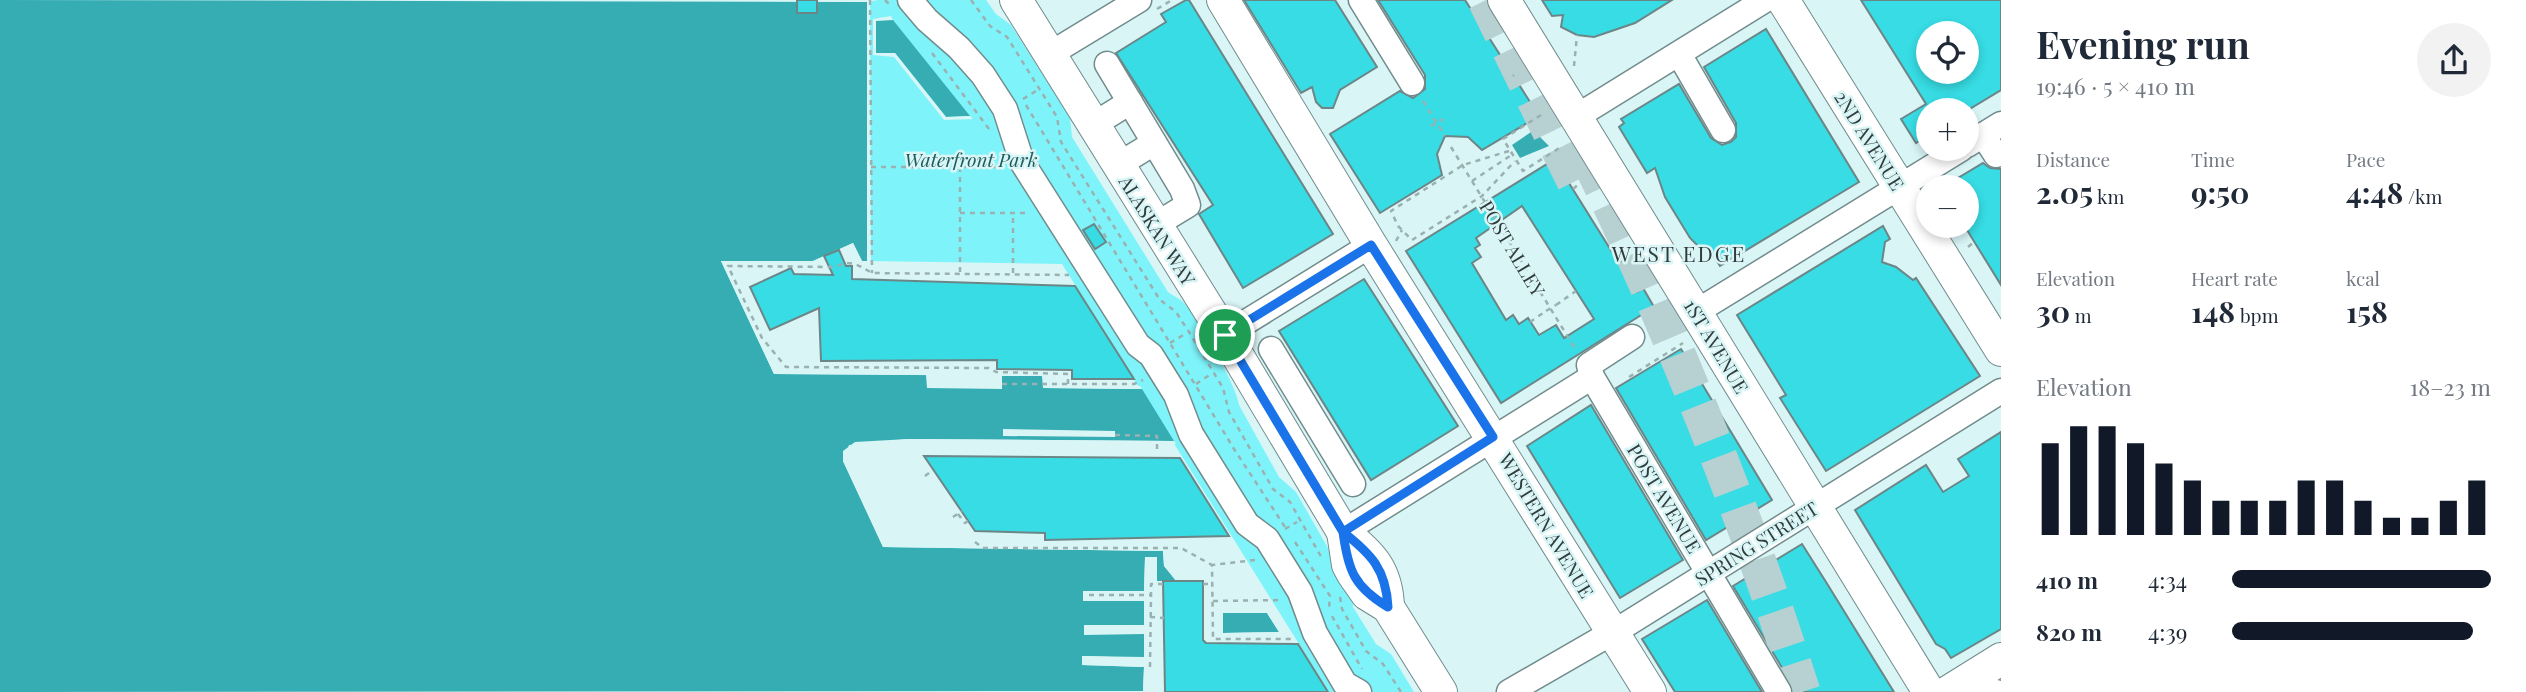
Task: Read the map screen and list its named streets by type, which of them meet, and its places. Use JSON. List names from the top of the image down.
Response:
{
  "streets": {
    "main road": [
      "2ND AVENUE",
      "ALASKAN WAY",
      "1ST AVENUE",
      "WESTERN AVENUE"
    ],
    "street": ["POST AVENUE", "SPRING STREET"],
    "path": ["POST ALLEY"]
  },
  "crossings": [
    ["1ST AVENUE", "SPRING STREET"],
    ["POST AVENUE", "SPRING STREET"],
    ["WESTERN AVENUE", "SPRING STREET"]
  ],
  "districts": ["WEST EDGE"],
  "parks": ["Waterfront Park"],
  "page": {
    "heading": ["Evening run", "19:46 · 5 × 410 m"],
    "map_buttons": ["+", "−"],
    "stats": [
      ["Distance", "2.05 km"],
      ["Time", "9:50"],
      ["Pace", "4:48 /km"],
      ["Elevation", "30 m"],
      ["Heart rate", "148 bpm"],
      ["kcal", "158"]
    ],
    "chart": ["Elevation", "18–23 m"],
    "list": [
      {
        "name": "410 m",
        "note": "4:34"
      },
      {
        "name": "820 m",
        "note": "4:39"
      }
    ]
  }
}
